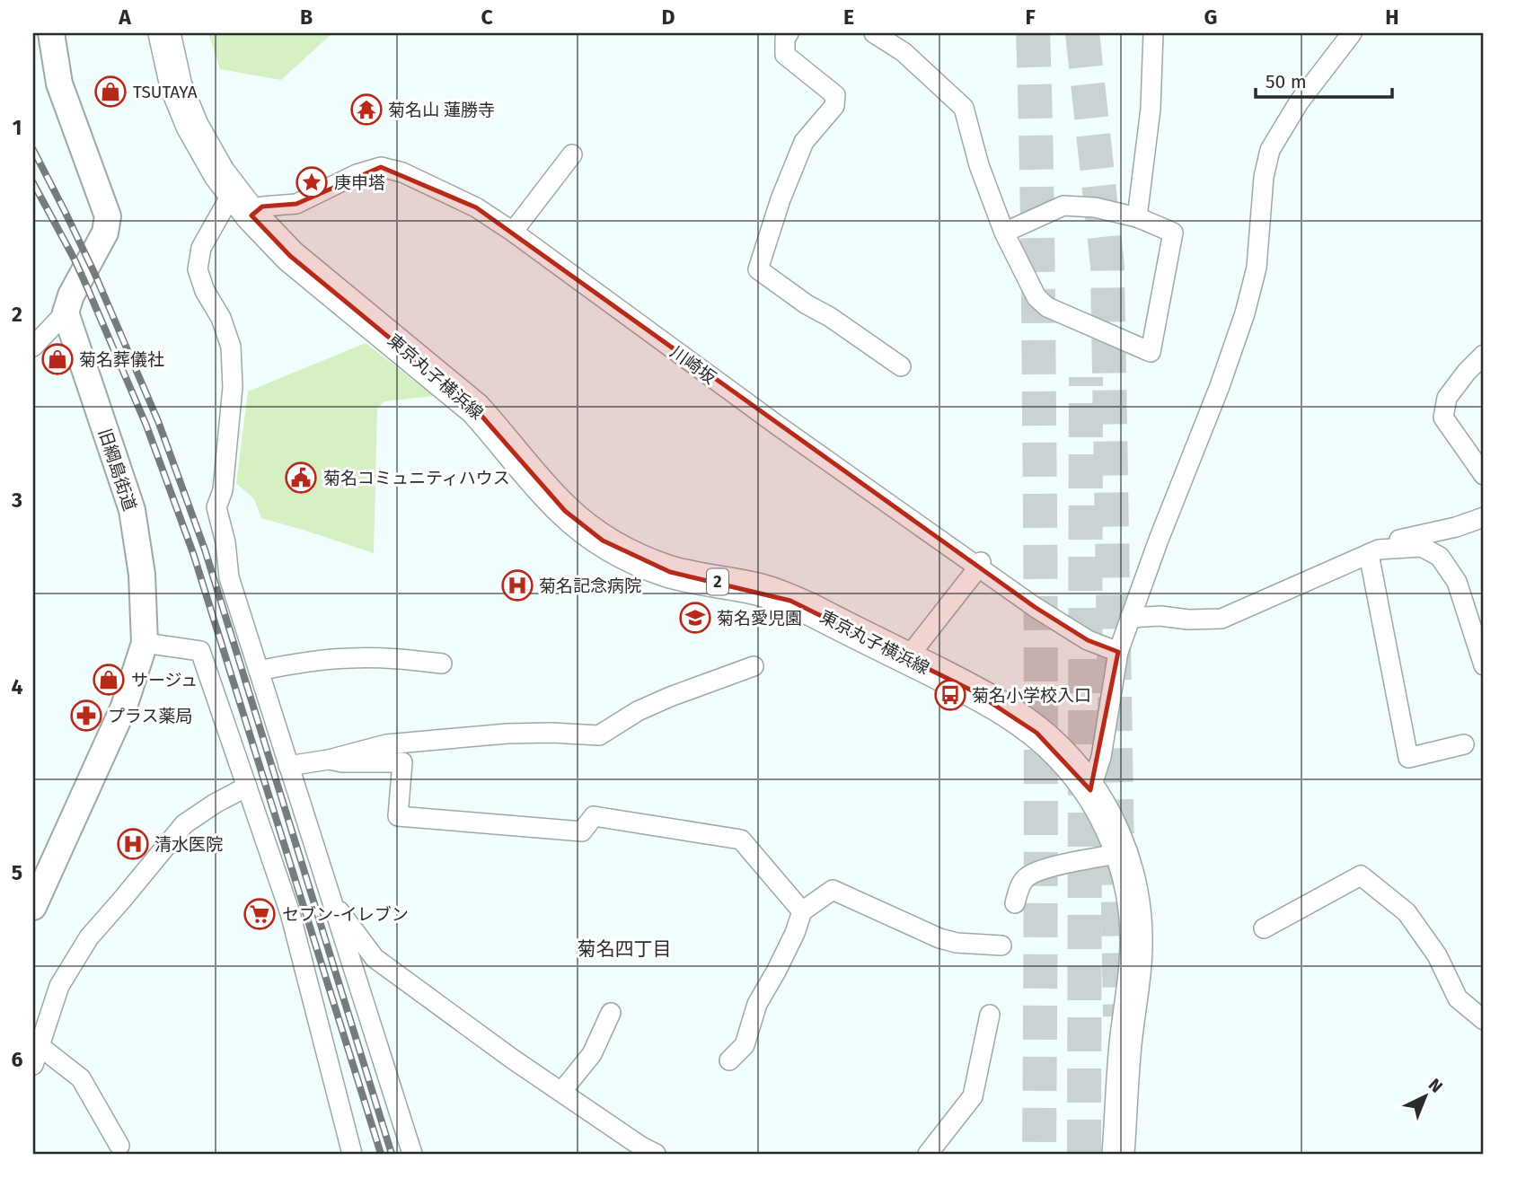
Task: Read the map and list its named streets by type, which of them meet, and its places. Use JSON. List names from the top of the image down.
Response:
{
  "streets": {
    "main road": ["東京丸子横浜線", "2"],
    "street": ["川崎坂", "旧綱島街道"]
  },
  "crossings": [
    ["川崎坂", "東京丸子横浜線"]
  ],
  "districts": ["菊名四丁目"],
  "places": {
    "shop": ["TSUTAYA", "菊名葬儀社", "サージュ"],
    "temple": ["菊名山 蓮勝寺"],
    "place": ["庚申塔"],
    "public building": ["菊名コミュニティハウス"],
    "hospital": ["菊名記念病院", "清水医院"],
    "school or university": ["菊名愛児園"],
    "bus stop": ["菊名小学校入口"],
    "pharmacy": ["プラス薬局"],
    "supermarket": ["セブン-イレブン"]
  },
  "scale_bar": "50 m",
  "north": "top right",
  "grid": {
    "columns": [
      "A",
      "B",
      "C",
      "D",
      "E",
      "F",
      "G",
      "H"
    ],
    "rows": [
      "1",
      "2",
      "3",
      "4",
      "5",
      "6"
    ]
  }
}
